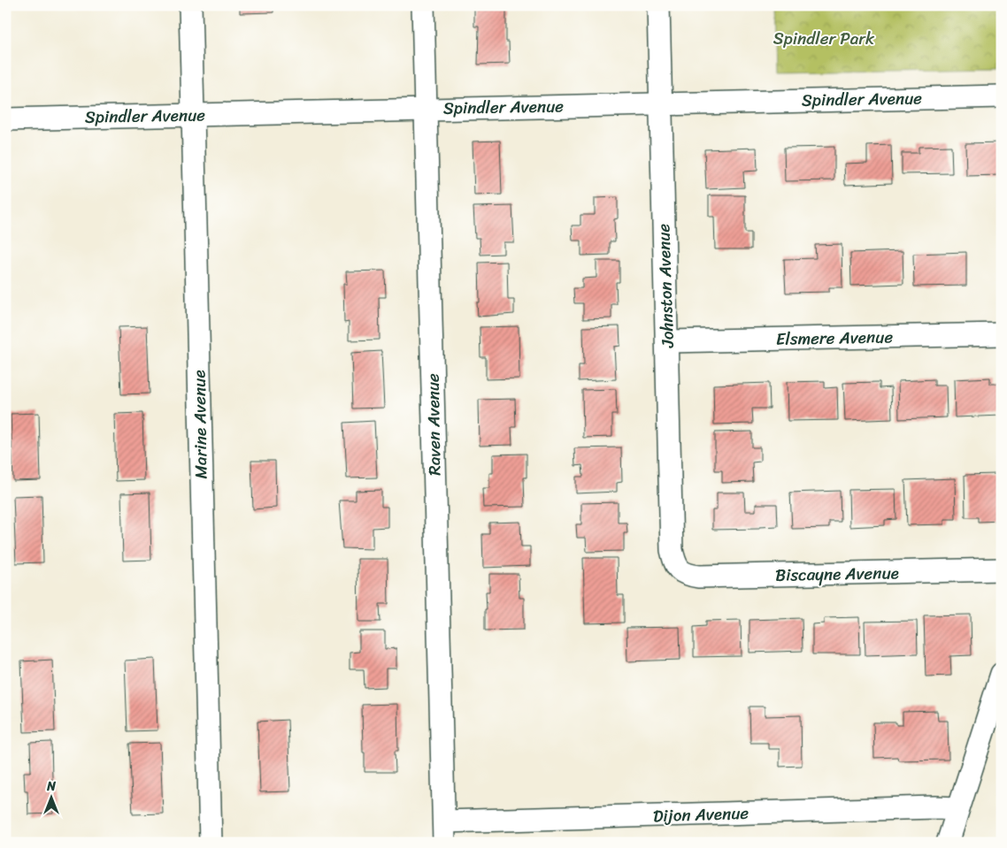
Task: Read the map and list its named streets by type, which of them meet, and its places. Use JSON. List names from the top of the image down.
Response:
{
  "streets": {
    "street": [
      "Spindler Avenue",
      "Johnston Avenue",
      "Elsmere Avenue",
      "Marine Avenue",
      "Raven Avenue",
      "Biscayne Avenue",
      "Dijon Avenue"
    ]
  },
  "crossings": [
    ["Spindler Avenue", "Johnston Avenue"],
    ["Spindler Avenue", "Marine Avenue"],
    ["Spindler Avenue", "Raven Avenue"],
    ["Johnston Avenue", "Elsmere Avenue"],
    ["Johnston Avenue", "Biscayne Avenue"],
    ["Raven Avenue", "Dijon Avenue"]
  ],
  "parks": ["Spindler Park"],
  "north": "top"
}
